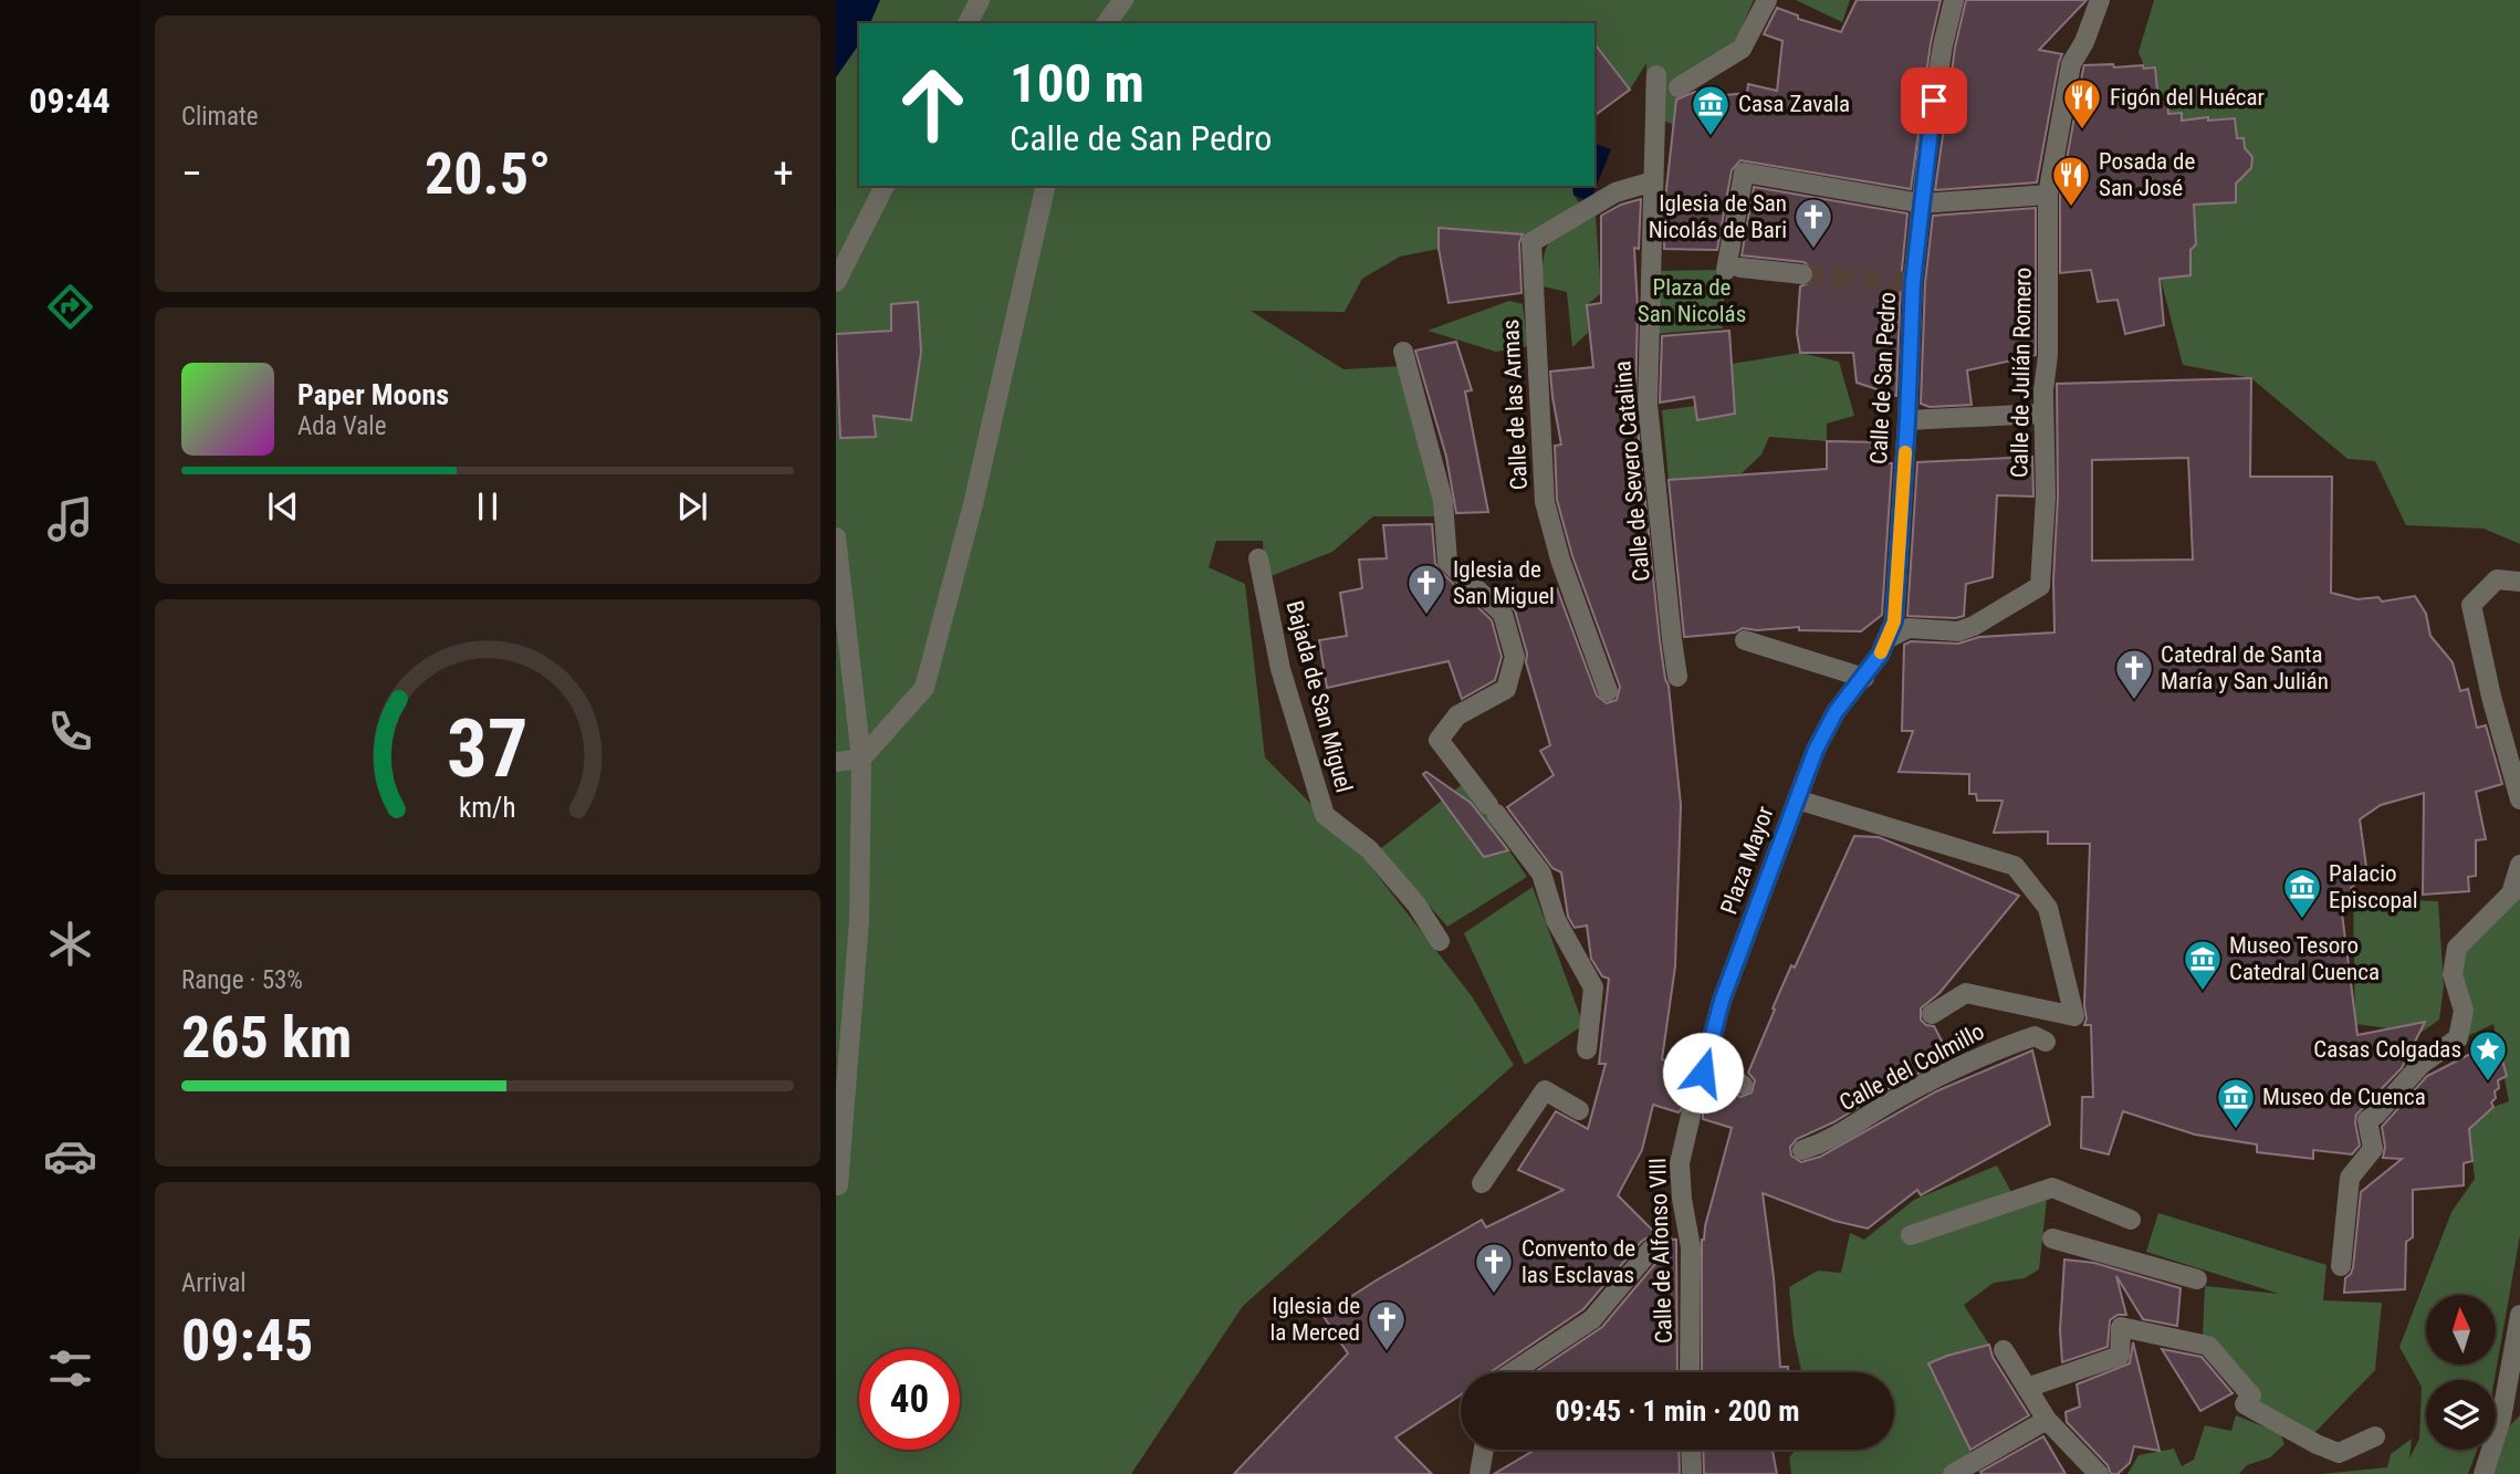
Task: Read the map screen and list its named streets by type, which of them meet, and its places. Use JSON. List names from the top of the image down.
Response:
{
  "streets": {
    "street": [
      "Calle de Julián Romero",
      "Calle de San Pedro",
      "Calle de las Armas",
      "Calle de Severo Catalina",
      "Bajada de San Miguel",
      "Plaza Mayor",
      "Calle del Colmillo",
      "Calle de Alfonso VIII"
    ]
  },
  "crossings": [
    ["Calle de Julián Romero", "Calle de San Pedro"],
    ["Calle de Julián Romero", "Plaza Mayor"],
    ["Calle de San Pedro", "Plaza Mayor"],
    ["Calle de las Armas", "Calle de Severo Catalina"]
  ],
  "parks": ["Plaza de San Nicolás"],
  "places": {
    "restaurant": ["Figón del Huécar", "Posada de San José"],
    "museum": [
      "Casa Zavala",
      "Palacio Episcopal",
      "Museo Tesoro Catedral Cuenca",
      "Museo de Cuenca"
    ],
    "church": [
      "Iglesia de San Nicolás de Bari",
      "Iglesia de San Miguel",
      "Catedral de Santa María y San Julián",
      "Convento de las Esclavas",
      "Iglesia de la Merced"
    ],
    "place": ["Casas Colgadas"]
  },
  "north": "top",
  "page": {
    "tabs": "09:44",
    "tile": [
      "Climate",
      ["Range · 53%", "265 km"],
      ["Arrival", "09:45"]
    ],
    "turn": ["100 m", "Calle de San Pedro"],
    "heat": ["−", "20.5°", "+"],
    "song": ["Paper Moons", "Ada Vale"],
    "limit": "40",
    "trip": "09:45 · 1 min · 200 m",
    "gauge": ["37", "km/h"]
  }
}
